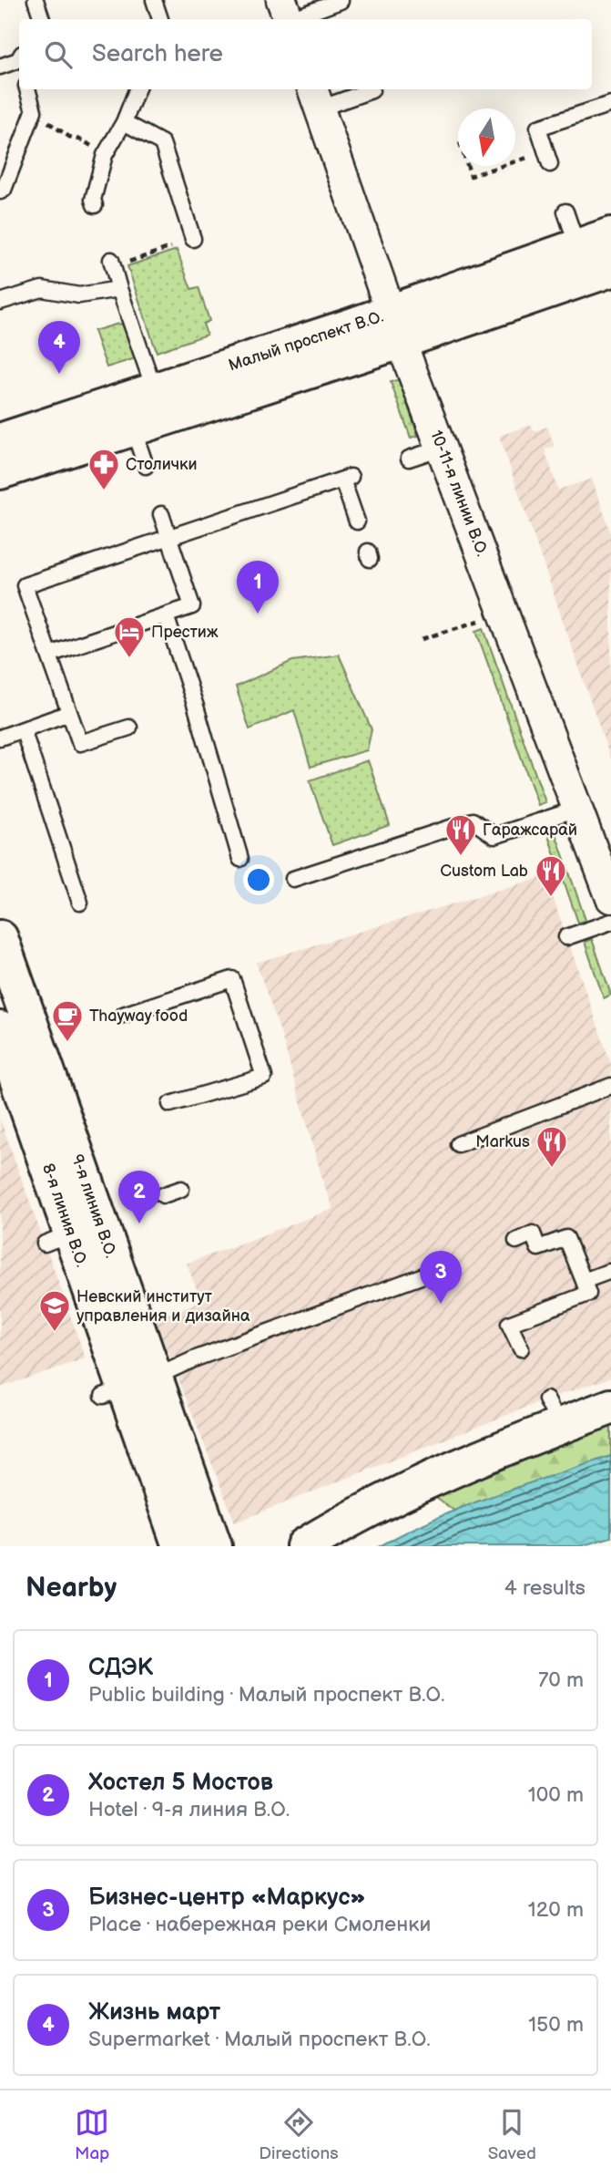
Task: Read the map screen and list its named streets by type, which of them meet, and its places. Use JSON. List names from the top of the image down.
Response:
{
  "streets": {
    "main road": ["Малый проспект В.О.", "8-я линия В.О."],
    "street": ["10-11-я линии В.О."]
  },
  "crossings": [
    ["Малый проспект В.О.", "10-11-я линии В.О."]
  ],
  "places": {
    "pharmacy": ["Столички"],
    "hotel": ["Престиж"],
    "restaurant": ["Гаражсарай", "Custom Lab", "Markus"],
    "cafe": ["Thayway food"],
    "school or university": ["Невский институт управления и дизайна"]
  },
  "north": "bottom",
  "page": {
    "search": "Search here",
    "pins": [
      "4",
      "1",
      "2",
      "3"
    ],
    "heading": ["Nearby", "4 results"],
    "list": [
      {
        "mark": "1",
        "name": "СДЭК",
        "note": "Public building · Малый проспект В.О.",
        "value": "70 m"
      },
      {
        "mark": "2",
        "name": "Хостел 5 Мостов",
        "note": "Hotel · 9-я линия В.О.",
        "value": "100 m"
      },
      {
        "mark": "3",
        "name": "Бизнес-центр «Маркус»",
        "note": "Place · набережная реки Смоленки",
        "value": "120 m"
      },
      {
        "mark": "4",
        "name": "Жизнь март",
        "note": "Supermarket · Малый проспект В.О.",
        "value": "150 m"
      }
    ],
    "nav": ["Map", "Directions", "Saved"]
  }
}
